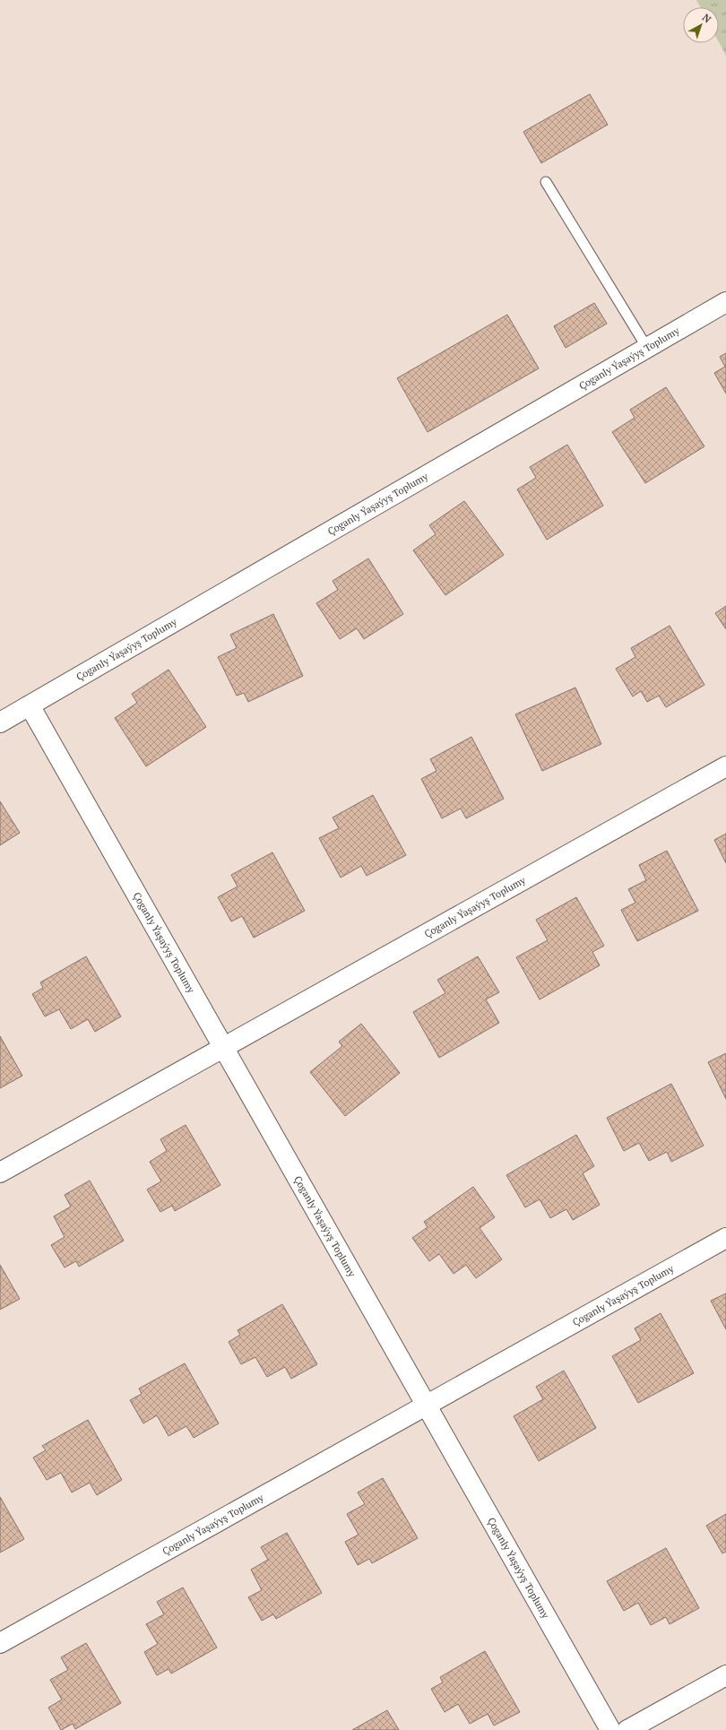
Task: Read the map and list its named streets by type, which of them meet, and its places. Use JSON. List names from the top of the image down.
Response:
{
  "streets": {
    "street": ["Çoganly Ýaşaýyş Toplumy"]
  },
  "north": "top right"
}
